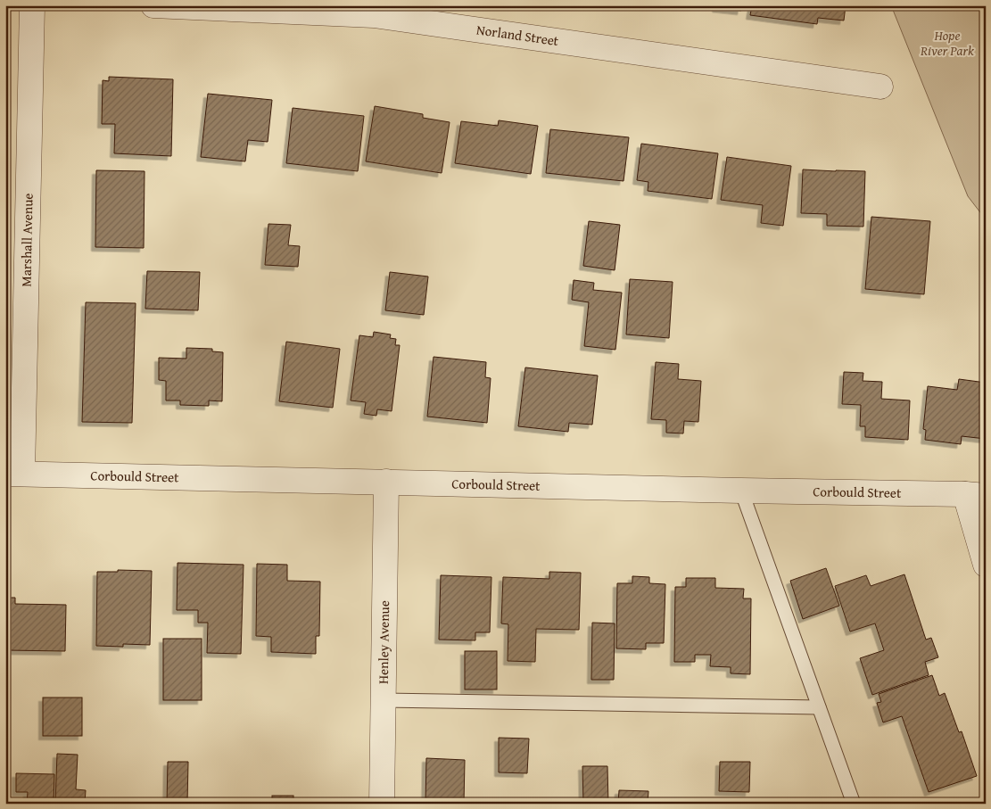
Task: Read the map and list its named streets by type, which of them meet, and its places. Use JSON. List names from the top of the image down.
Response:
{
  "streets": {
    "street": [
      "Norland Street",
      "Marshall Avenue",
      "Corbould Street",
      "Henley Avenue"
    ]
  },
  "crossings": [
    ["Marshall Avenue", "Corbould Street"],
    ["Corbould Street", "Henley Avenue"]
  ],
  "parks": ["Hope River Park"]
}
